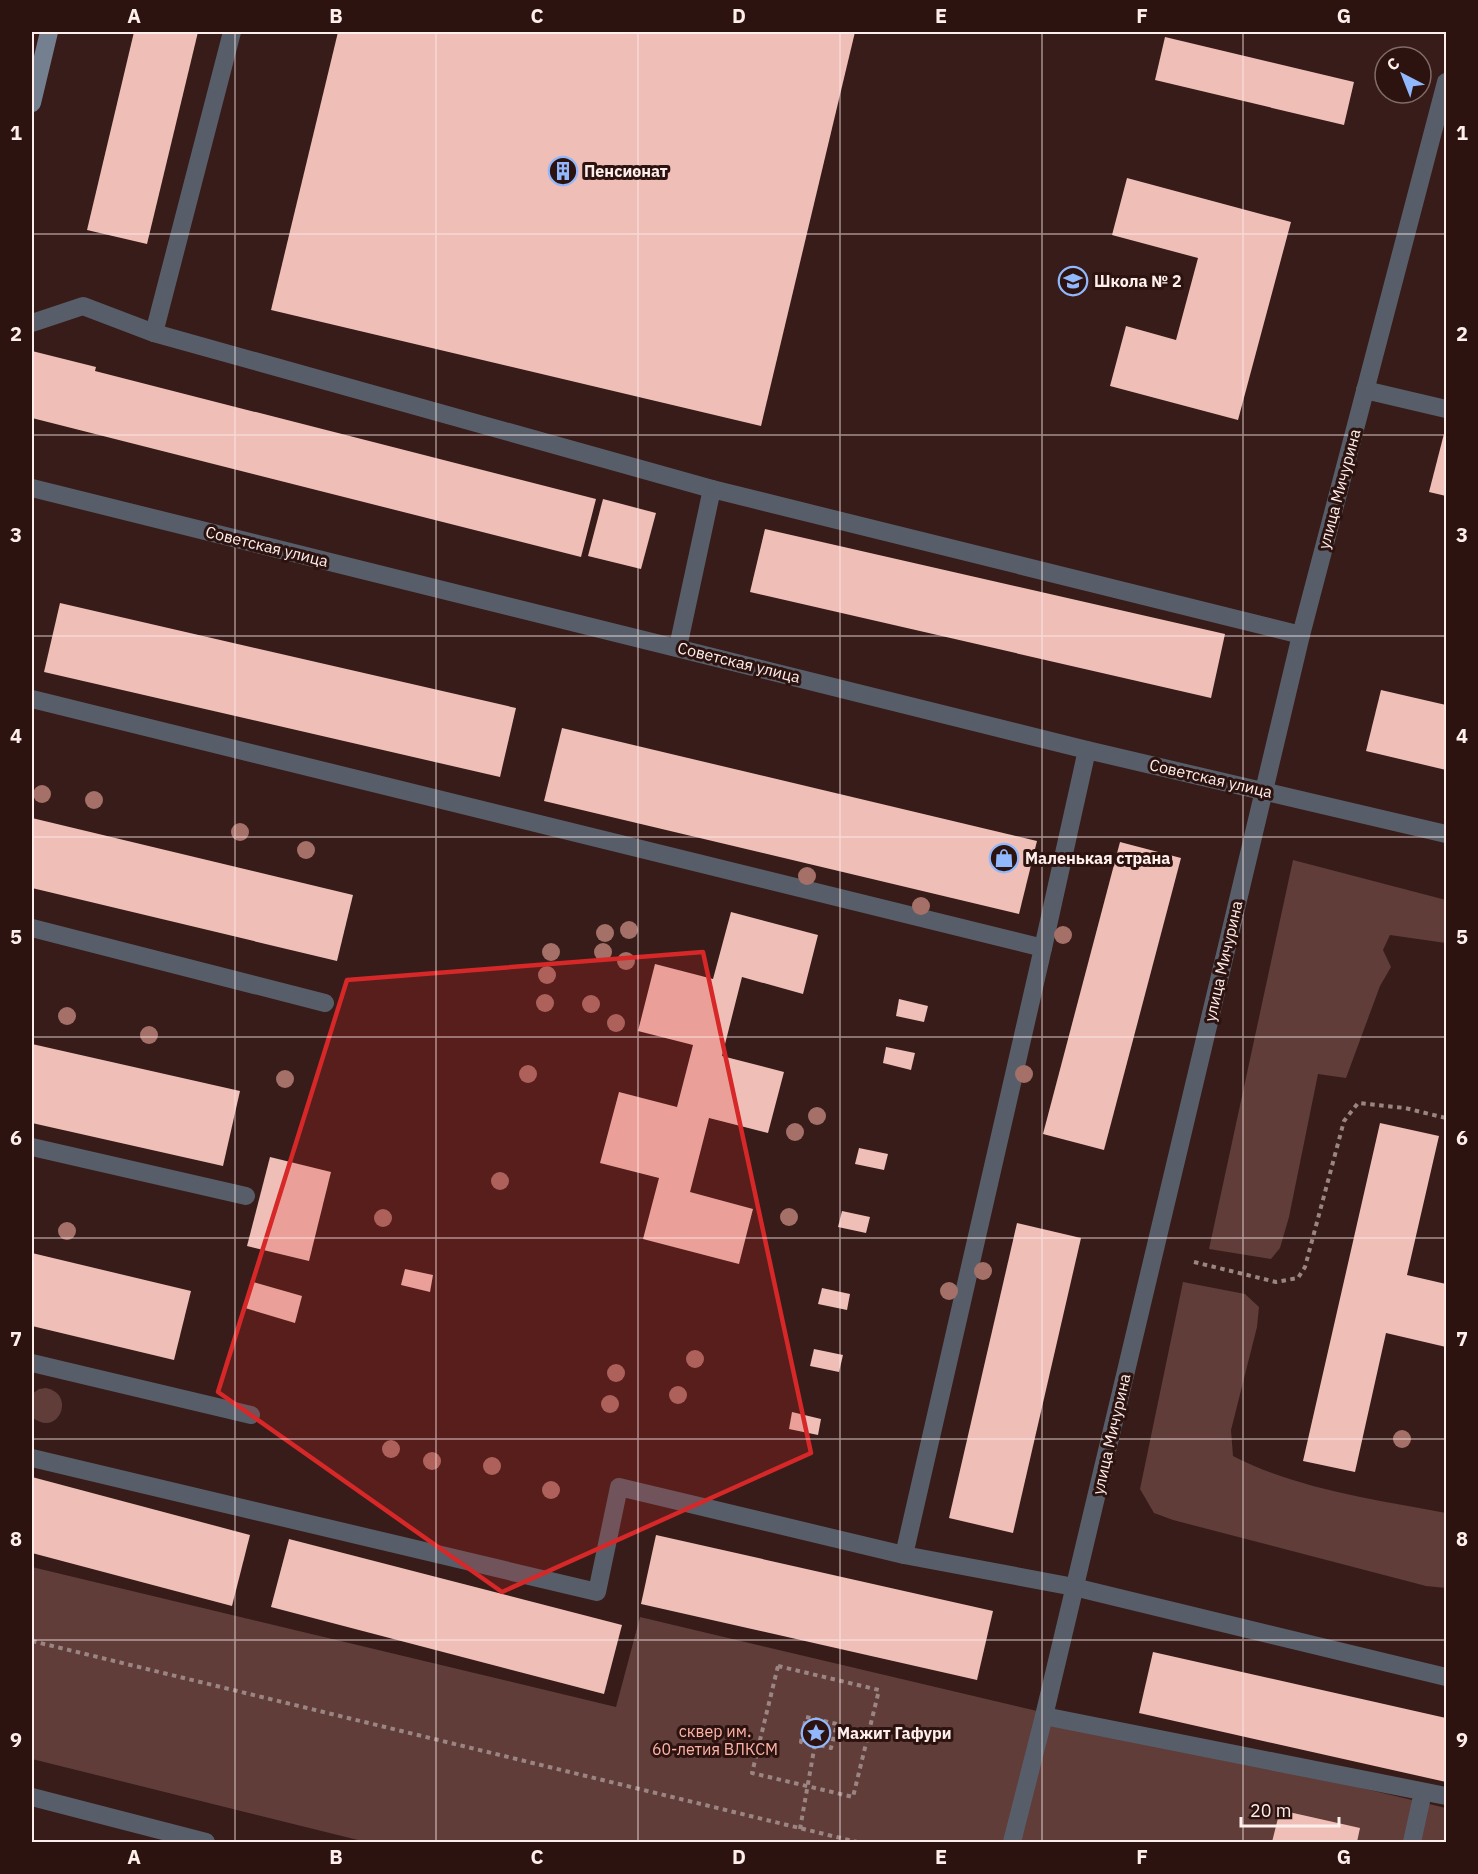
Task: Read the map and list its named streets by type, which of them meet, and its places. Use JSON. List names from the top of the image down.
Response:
{
  "streets": {
    "street": ["улица Мичурина", "Советская улица"]
  },
  "crossings": [
    ["улица Мичурина", "Советская улица"]
  ],
  "parks": ["сквер им. 60-летия ВЛКСМ"],
  "places": {
    "building": ["Пенсионат"],
    "school or university": ["Школа № 2"],
    "shop": ["Маленькая страна"],
    "place": ["Мажит Гафури"]
  },
  "scale_bar": "20 m",
  "north": "top left",
  "grid": {
    "columns": [
      "A",
      "B",
      "C",
      "D",
      "E",
      "F",
      "G"
    ],
    "rows": [
      "1",
      "2",
      "3",
      "4",
      "5",
      "6",
      "7",
      "8",
      "9"
    ]
  }
}
